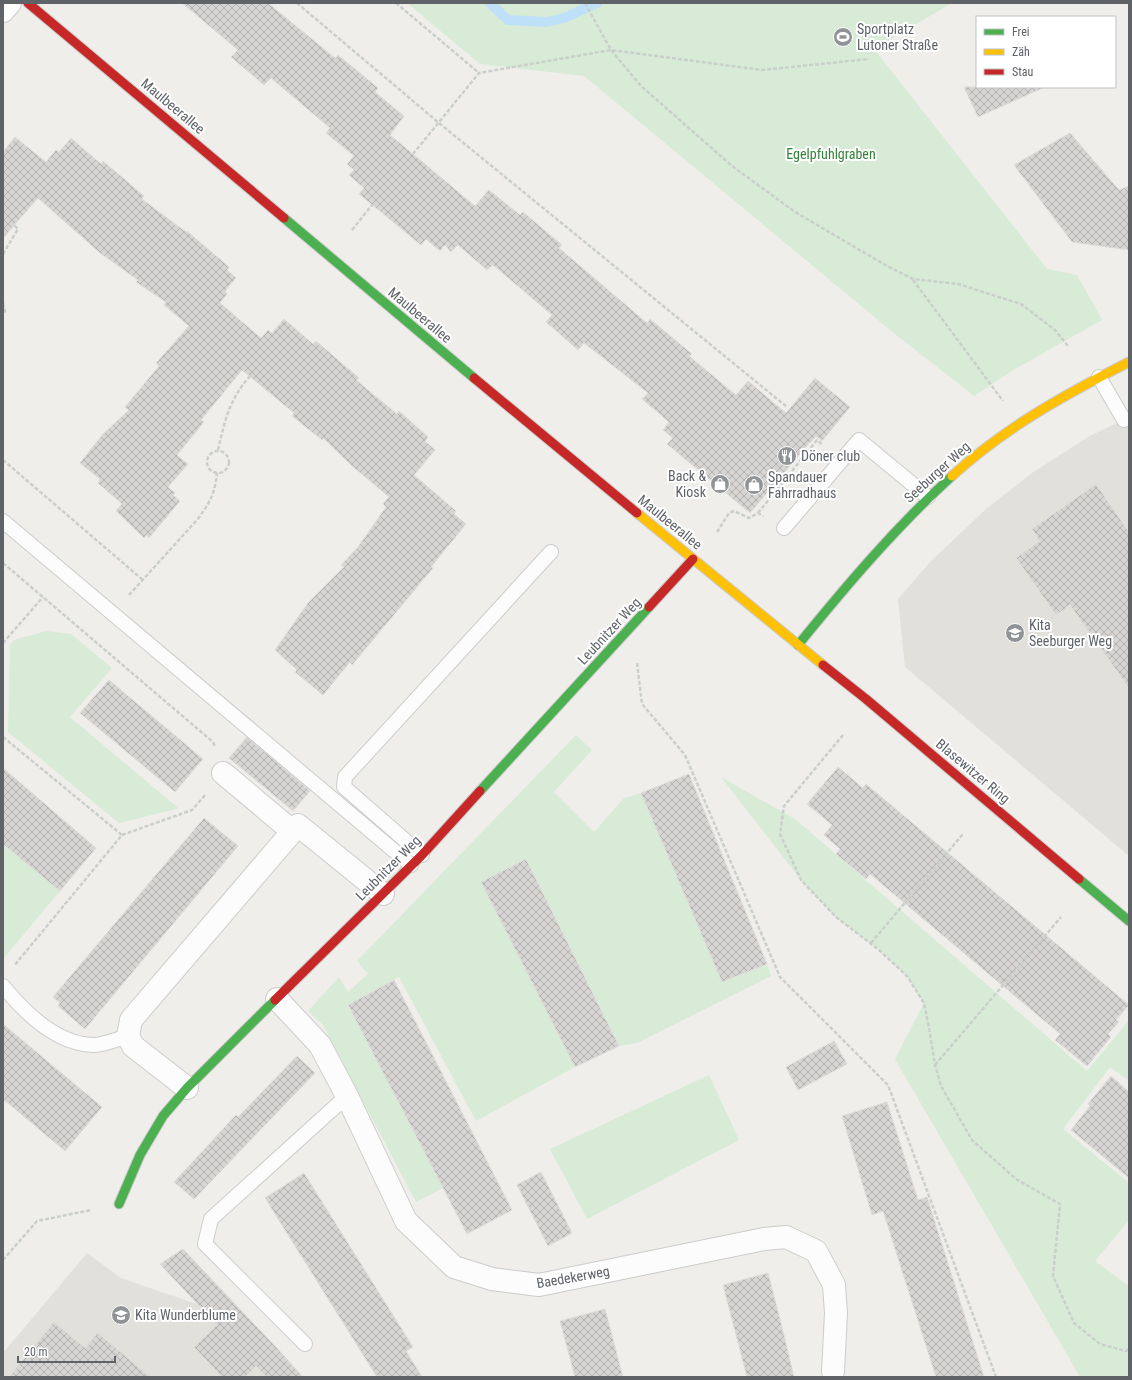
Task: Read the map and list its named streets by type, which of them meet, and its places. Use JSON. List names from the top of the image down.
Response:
{
  "streets": {
    "street": [
      "Maulbeerallee",
      "Seeburger Weg",
      "Leubnitzer Weg",
      "Blasewitzer Ring",
      "Baedekerweg"
    ]
  },
  "crossings": [
    ["Maulbeerallee", "Seeburger Weg"],
    ["Maulbeerallee", "Leubnitzer Weg"],
    ["Maulbeerallee", "Blasewitzer Ring"],
    ["Seeburger Weg", "Blasewitzer Ring"],
    ["Leubnitzer Weg", "Baedekerweg"]
  ],
  "parks": ["Egelpfuhlgraben"],
  "places": {
    "sports": ["Sportplatz Lutoner Straße"],
    "restaurant": ["Döner club"],
    "shop": ["Back & Kiosk", "Spandauer Fahrradhaus"],
    "school or university": ["Kita Seeburger Weg", "Kita Wunderblume"]
  },
  "legend": ["Frei", "Zäh", "Stau"],
  "scale_bar": "20 m"
}
